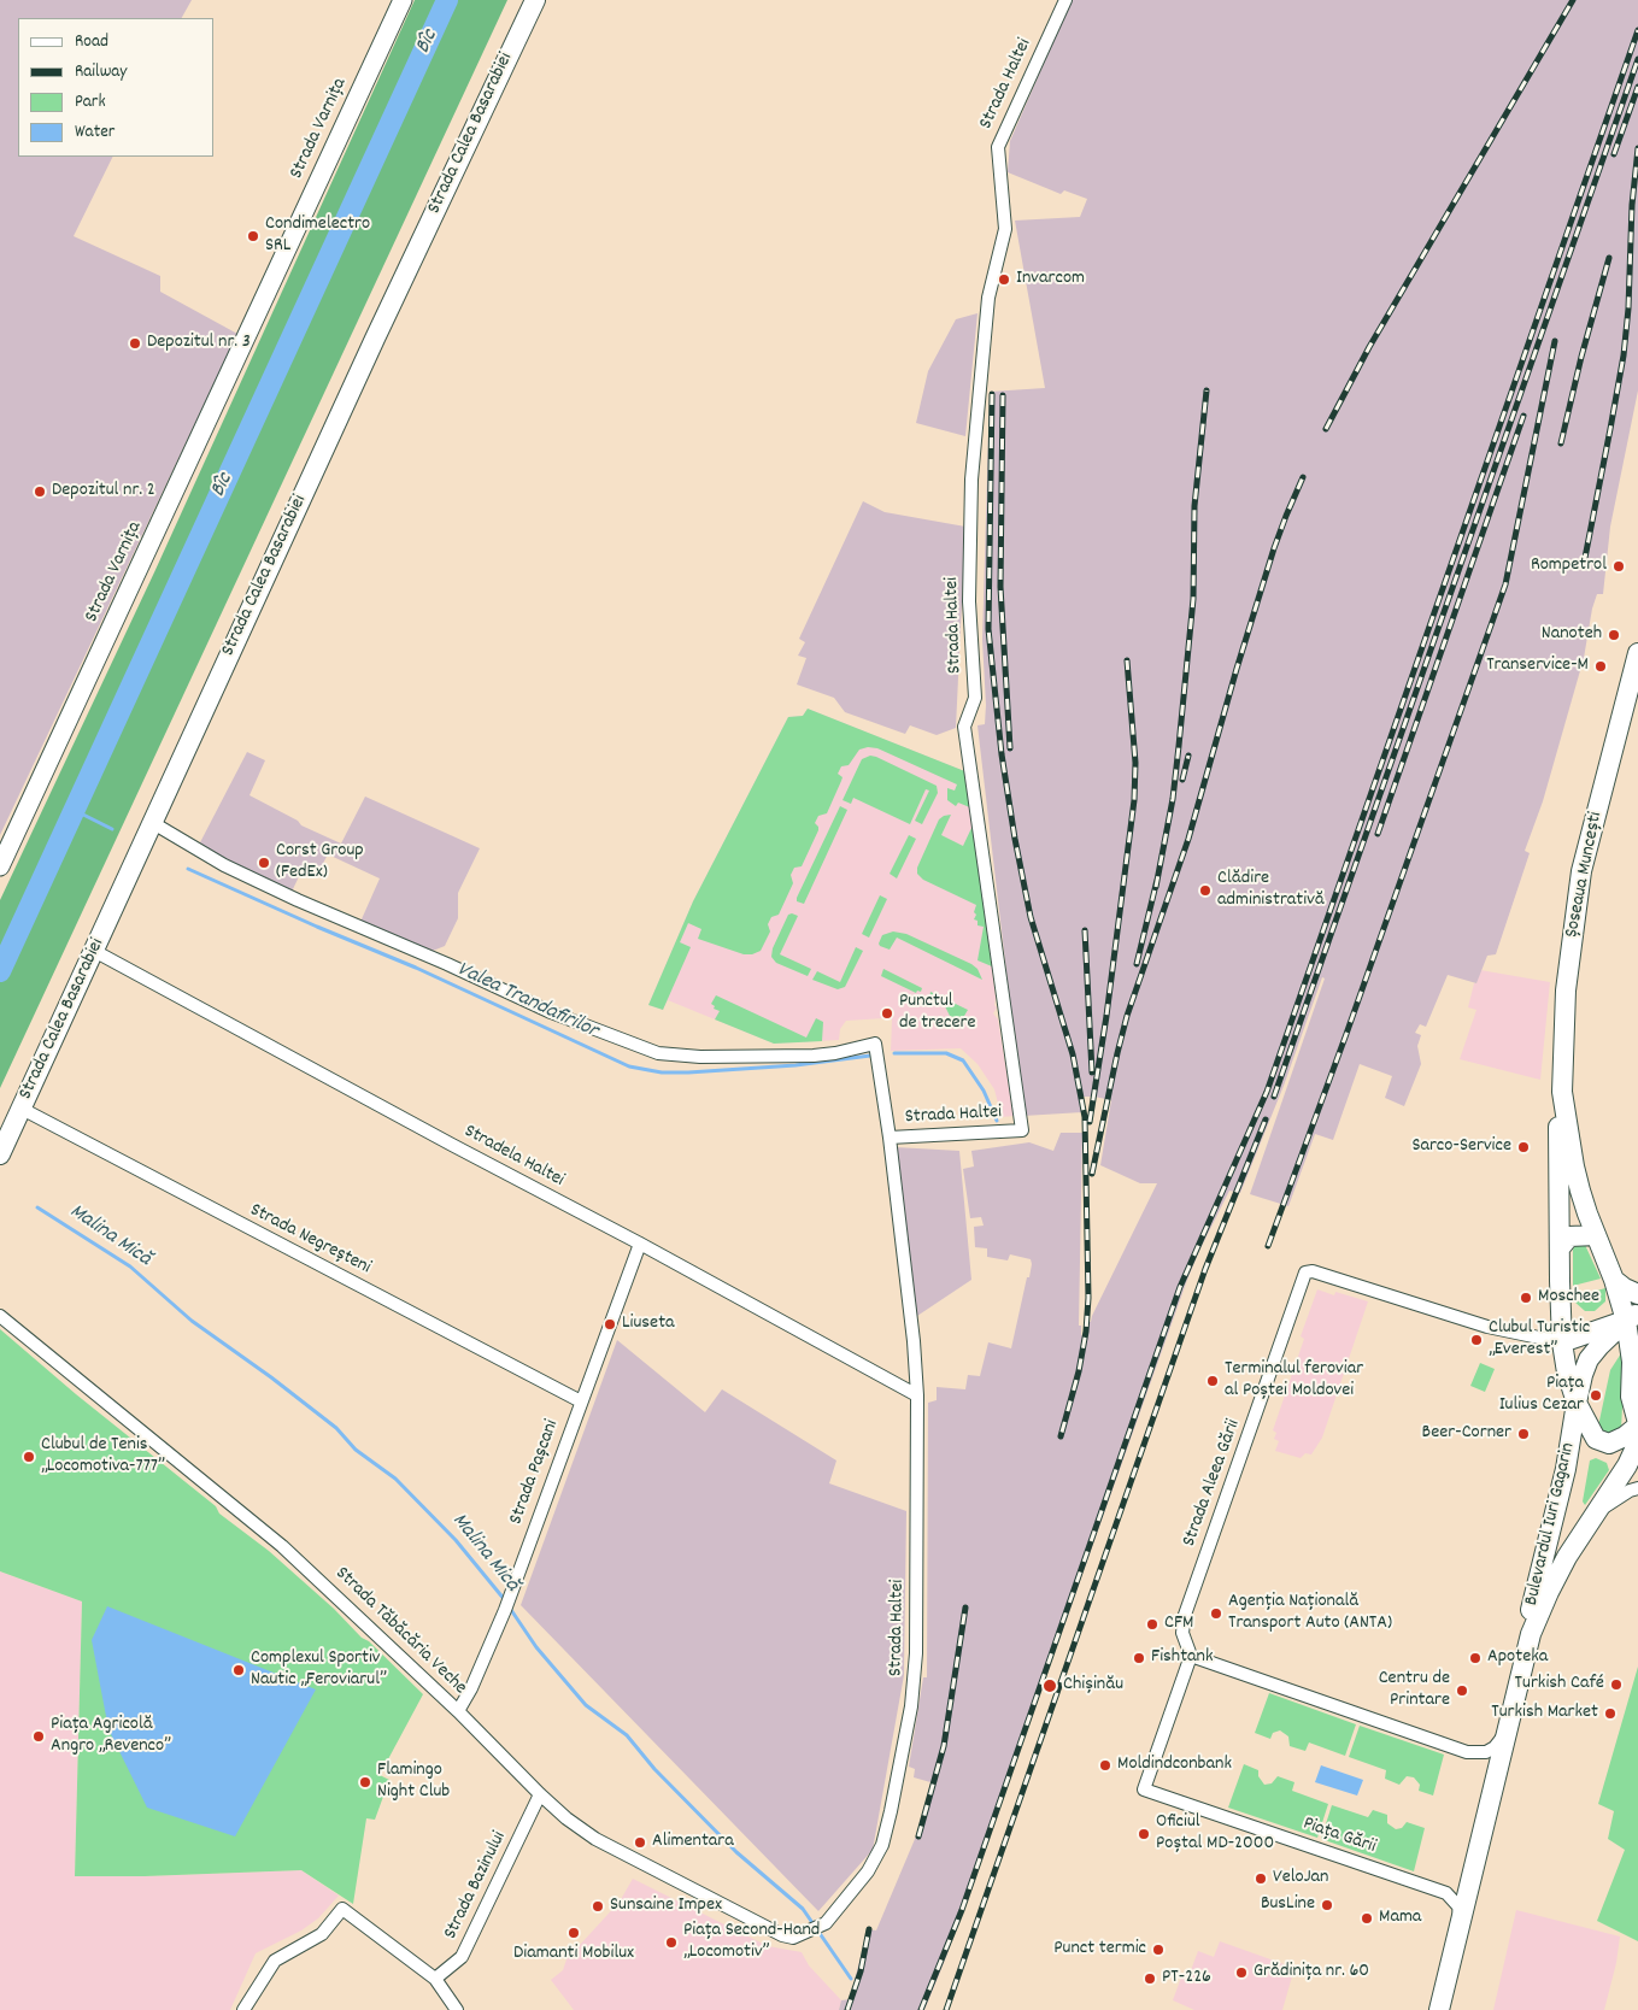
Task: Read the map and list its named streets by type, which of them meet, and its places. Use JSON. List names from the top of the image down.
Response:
{
  "streets": {
    "main road": ["Strada Calea Basarabiei", "Șoseaua Muncești", "Bulevardul Iuri Gagarin"],
    "street": [
      "Strada Haltei",
      "Strada Varnița",
      "Stradela Haltei",
      "Strada Negreșteni",
      "Strada Pașcani",
      "Strada Aleea Gării",
      "Strada Tăbăcăria Veche",
      "Piața Gării",
      "Strada Bazinului"
    ]
  },
  "crossings": [
    ["Strada Haltei", "Strada Calea Basarabiei"],
    ["Strada Haltei", "Stradela Haltei"],
    ["Strada Haltei", "Strada Tăbăcăria Veche"],
    ["Strada Calea Basarabiei", "Stradela Haltei"],
    ["Strada Calea Basarabiei", "Strada Negreșteni"],
    ["Șoseaua Muncești", "Strada Aleea Gării"],
    ["Șoseaua Muncești", "Bulevardul Iuri Gagarin"],
    ["Stradela Haltei", "Strada Pașcani"],
    ["Strada Negreșteni", "Strada Pașcani"],
    ["Strada Pașcani", "Strada Tăbăcăria Veche"],
    ["Strada Aleea Gării", "Piața Gării"],
    ["Bulevardul Iuri Gagarin", "Piața Gării"],
    ["Strada Tăbăcăria Veche", "Strada Bazinului"]
  ],
  "water": ["Bîc", "Valea Trandafirilor", "Malina Mică"],
  "places": [
    "Condimelectro SRL",
    "Invarcom",
    "Depozitul nr. 3",
    "Depozitul nr. 2",
    "Rompetrol",
    "Nanoteh",
    "Transervice-M",
    "Corst Group (FedEx)",
    "Clădire administrativă",
    "Punctul de trecere",
    "Sarco-Service",
    "Moschee",
    "Liuseta",
    "Clubul Turistic „Everest”",
    "Terminalul feroviar al Poștei Moldovei",
    "Piața Iulius Cezar",
    "Beer-Corner",
    "Clubul de Tenis „Locomotiva-777”",
    "Agenția Națională Transport Auto (ANTA)",
    "CFM",
    "Fishtank",
    "Apoteka",
    "Complexul Sportiv Nautic „Feroviarul”",
    "Turkish Café",
    "Chișinău",
    "Centru de Printare",
    "Turkish Market",
    "Piața Agricolă Angro „Revenco”",
    "Moldindconbank",
    "Flamingo Night Club",
    "Oficiul Poștal MD-2000",
    "Alimentara",
    "VeloJan",
    "BusLine",
    "Sunsaine Impex",
    "Mama",
    "Diamanti Mobilux",
    "Piața Second-Hand „Locomotiv”",
    "Punct termic",
    "Grădinița nr. 60",
    "PT-226"
  ],
  "legend": [
    "Road",
    "Railway",
    "Park",
    "Water"
  ]
}
